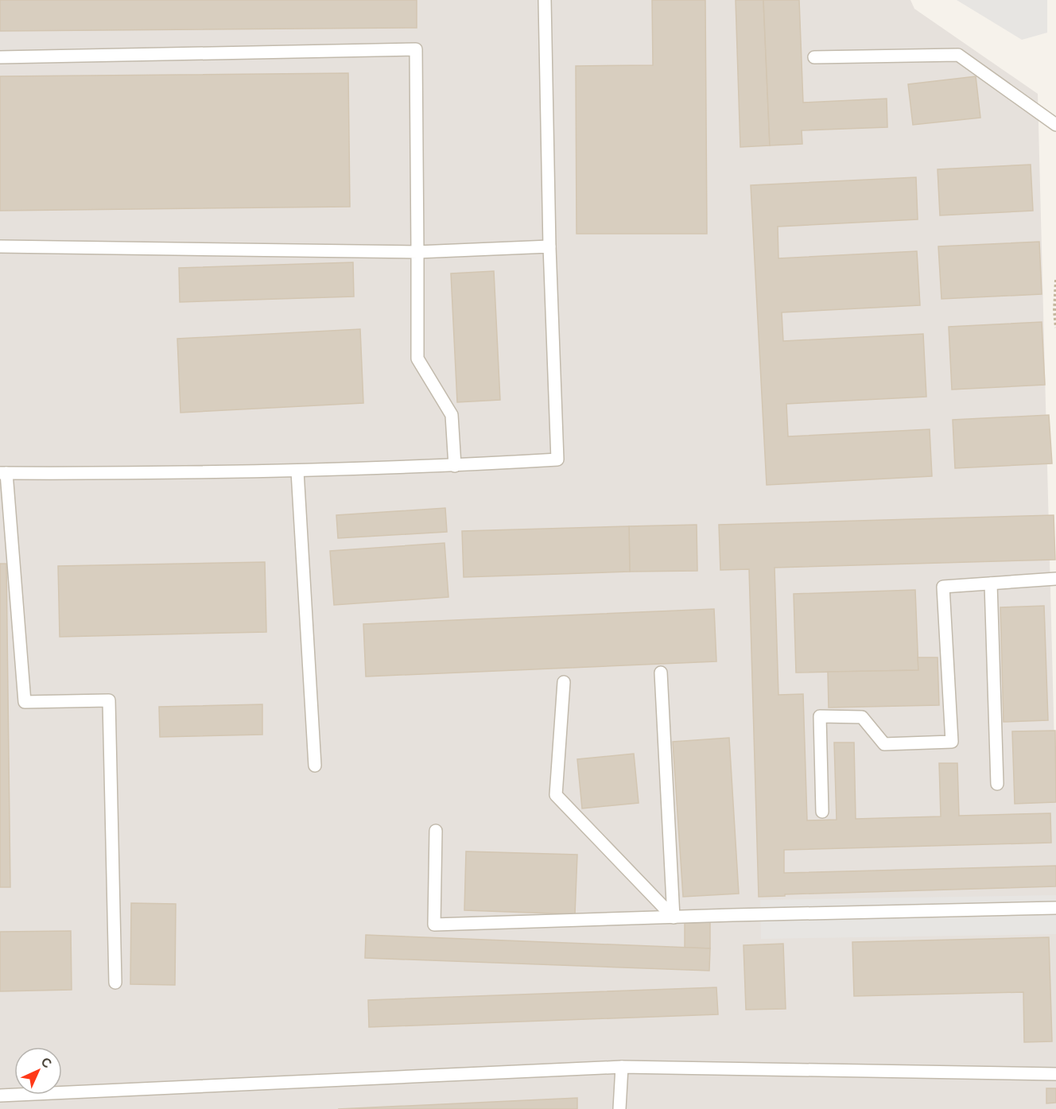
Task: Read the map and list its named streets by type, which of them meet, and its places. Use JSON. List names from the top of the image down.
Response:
{
  "north": "top right"
}
